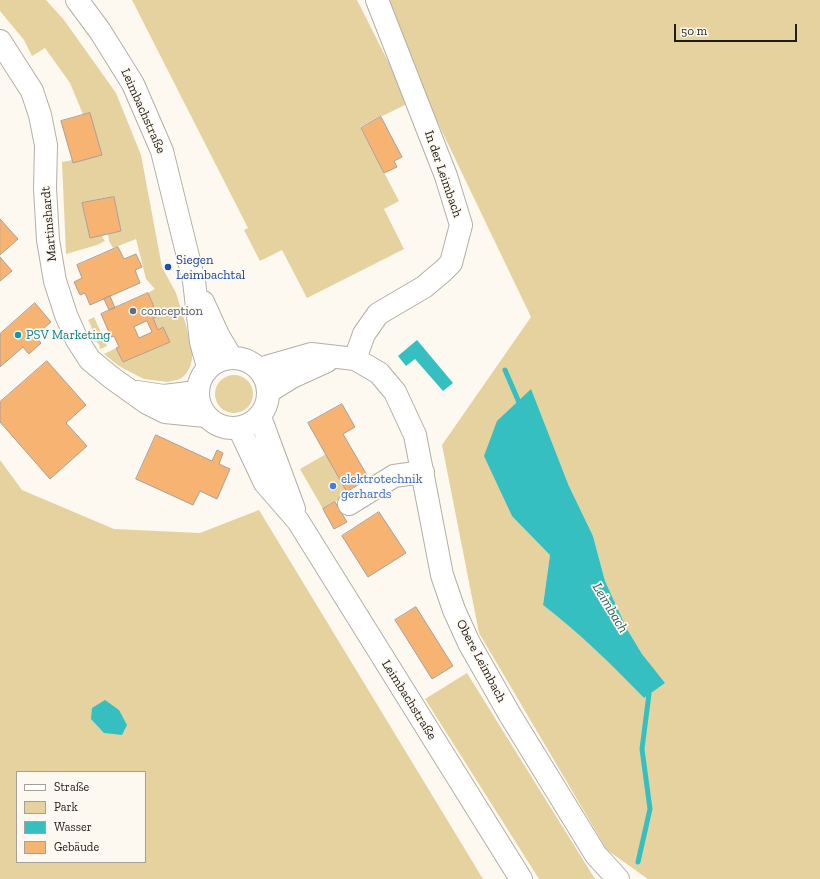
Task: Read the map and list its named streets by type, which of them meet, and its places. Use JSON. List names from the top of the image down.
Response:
{
  "streets": {
    "street": [
      "Leimbachstraße",
      "In der Leimbach",
      "Martinshardt",
      "Obere Leimbach"
    ]
  },
  "crossings": [
    ["Leimbachstraße", "Martinshardt"],
    ["Leimbachstraße", "Obere Leimbach"],
    ["In der Leimbach", "Obere Leimbach"],
    ["Martinshardt", "Obere Leimbach"]
  ],
  "water": ["Leimbach"],
  "places": [
    "Siegen Leimbachtal",
    "conception",
    "PSV Marketing",
    "elektrotechnik gerhards"
  ],
  "legend": [
    "Straße",
    "Park",
    "Wasser",
    "Gebäude"
  ],
  "scale_bar": "50 m"
}
